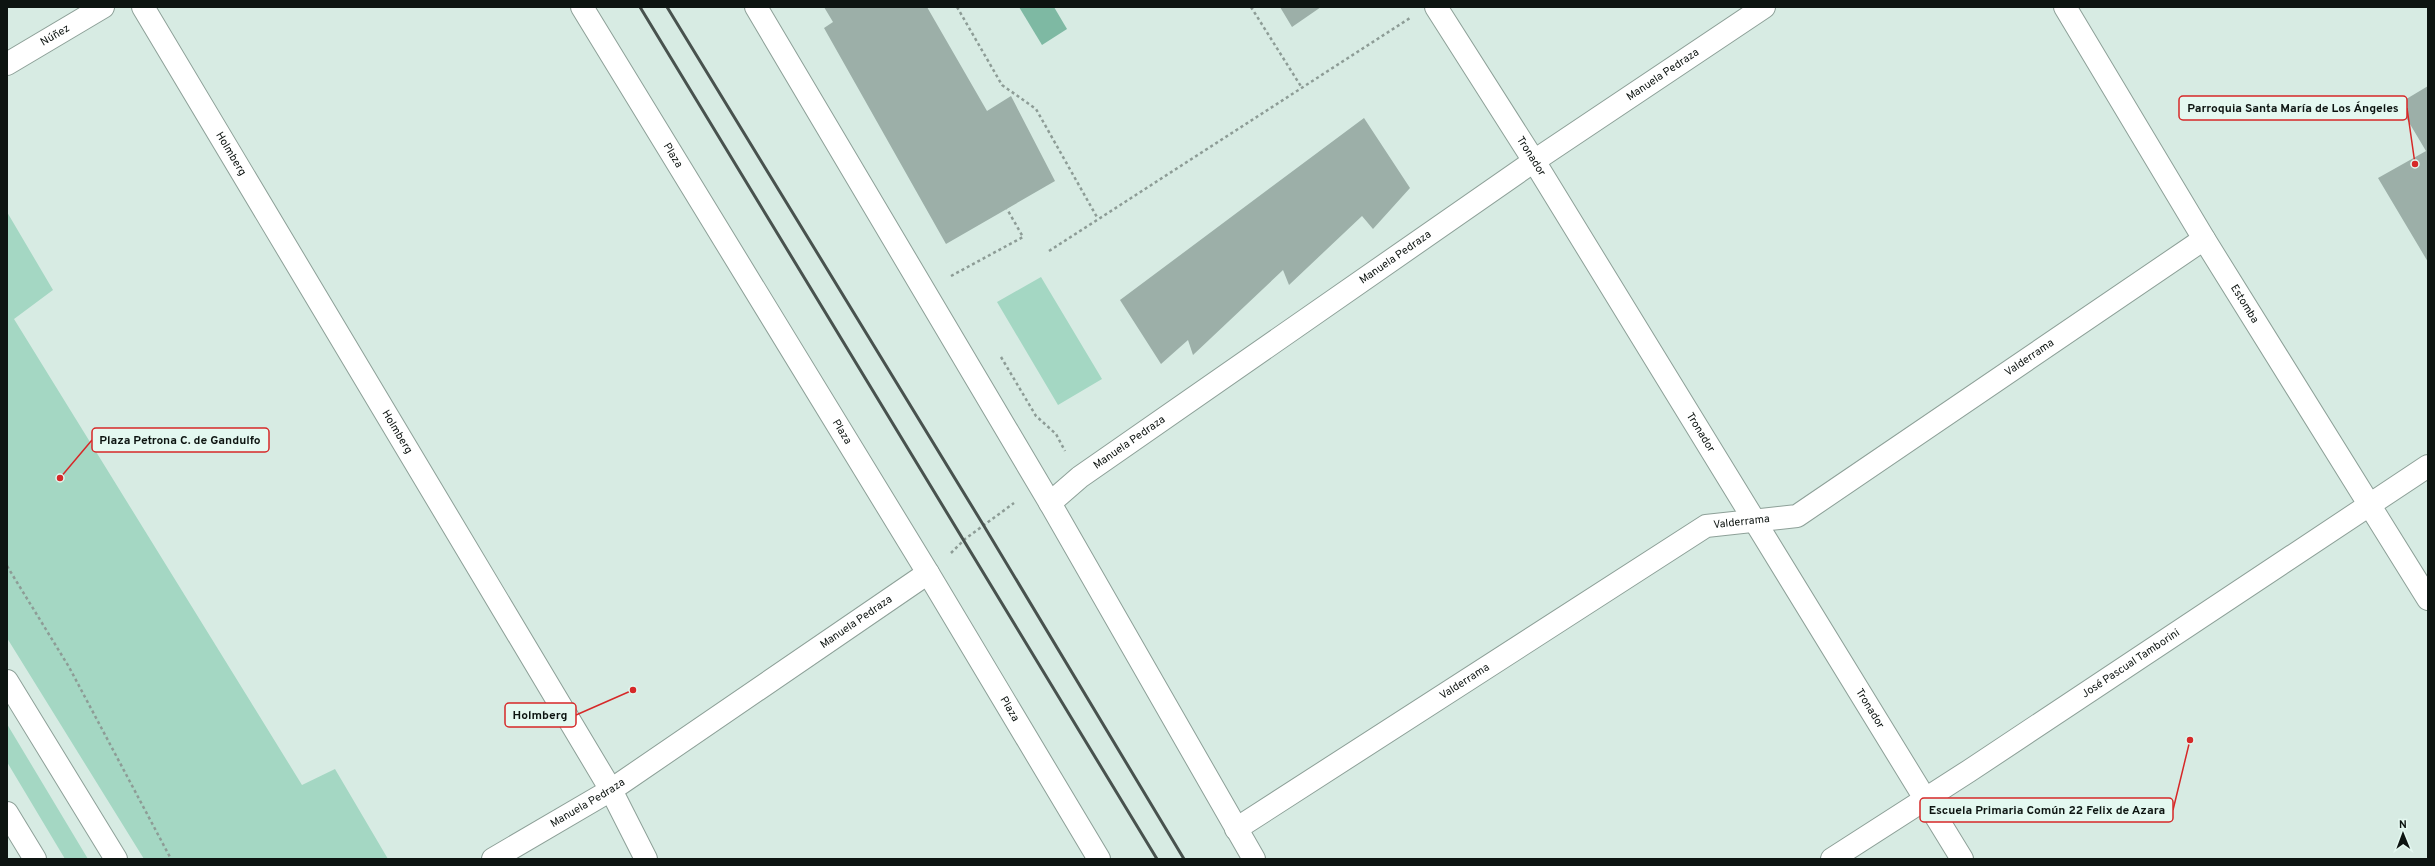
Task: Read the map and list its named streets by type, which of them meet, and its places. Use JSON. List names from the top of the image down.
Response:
{
  "streets": {
    "street": [
      "Núñez",
      "Manuela Pedraza",
      "Holmberg",
      "Plaza",
      "Tronador",
      "Estomba",
      "Valderrama",
      "José Pascual Tamborini"
    ]
  },
  "crossings": [
    ["Manuela Pedraza", "Holmberg"],
    ["Manuela Pedraza", "Plaza"],
    ["Manuela Pedraza", "Tronador"],
    ["Tronador", "Valderrama"],
    ["Tronador", "José Pascual Tamborini"],
    ["Estomba", "Valderrama"],
    ["Estomba", "José Pascual Tamborini"]
  ],
  "places": [
    "Parroquia Santa María de Los Ángeles",
    "Plaza Petrona C. de Gandulfo",
    "Holmberg",
    "Escuela Primaria Común 22 Felix de Azara"
  ],
  "north": "top"
}
